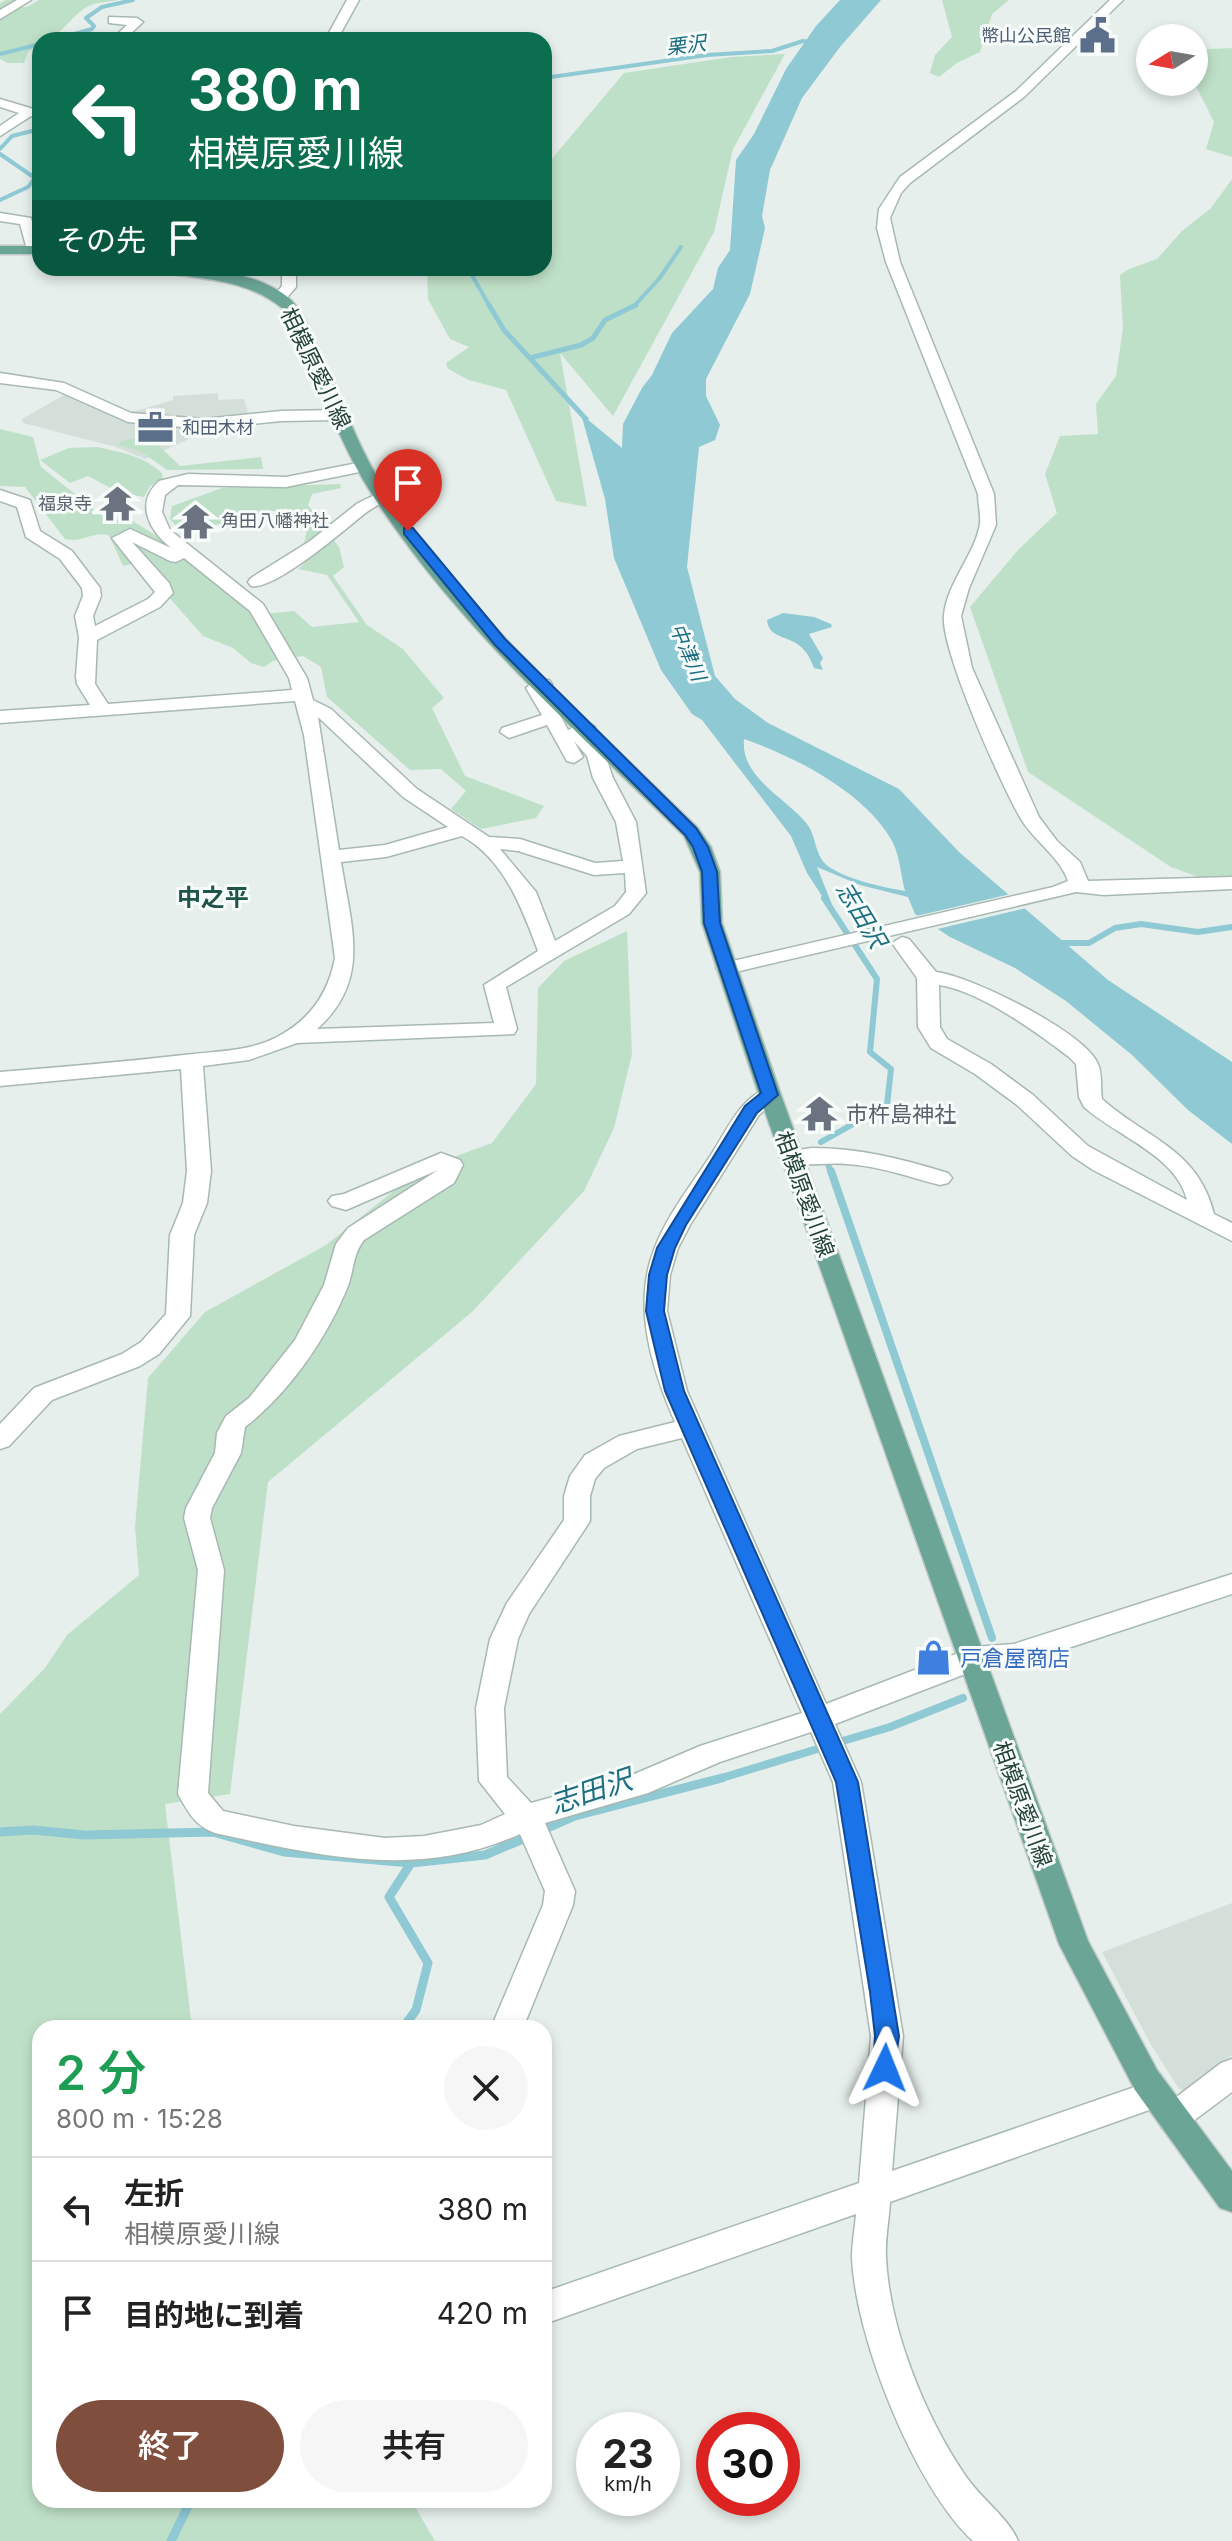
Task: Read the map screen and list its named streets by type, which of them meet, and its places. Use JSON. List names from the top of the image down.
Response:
{
  "streets": {
    "main road": ["相模原愛川線"]
  },
  "districts": ["中之平"],
  "water": ["栗沢", "中津川", "志田沢"],
  "places": {
    "public building": ["幣山公民館"],
    "office": ["和田木材"],
    "temple": ["福泉寺", "角田八幡神社", "市杵島神社"],
    "shop": ["戸倉屋商店"]
  },
  "north": "left",
  "page": {
    "turn": ["380 m", "相模原愛川線"],
    "then": "その先",
    "heading": ["2 分", "800 m · 15:28"],
    "list": [
      {
        "name": "左折",
        "note": "相模原愛川線",
        "value": "380 m"
      },
      {
        "name": "目的地に到着",
        "value": "420 m"
      }
    ],
    "buttons": ["終了", "共有"],
    "speed": "23 km/h",
    "limit": "30"
  }
}
